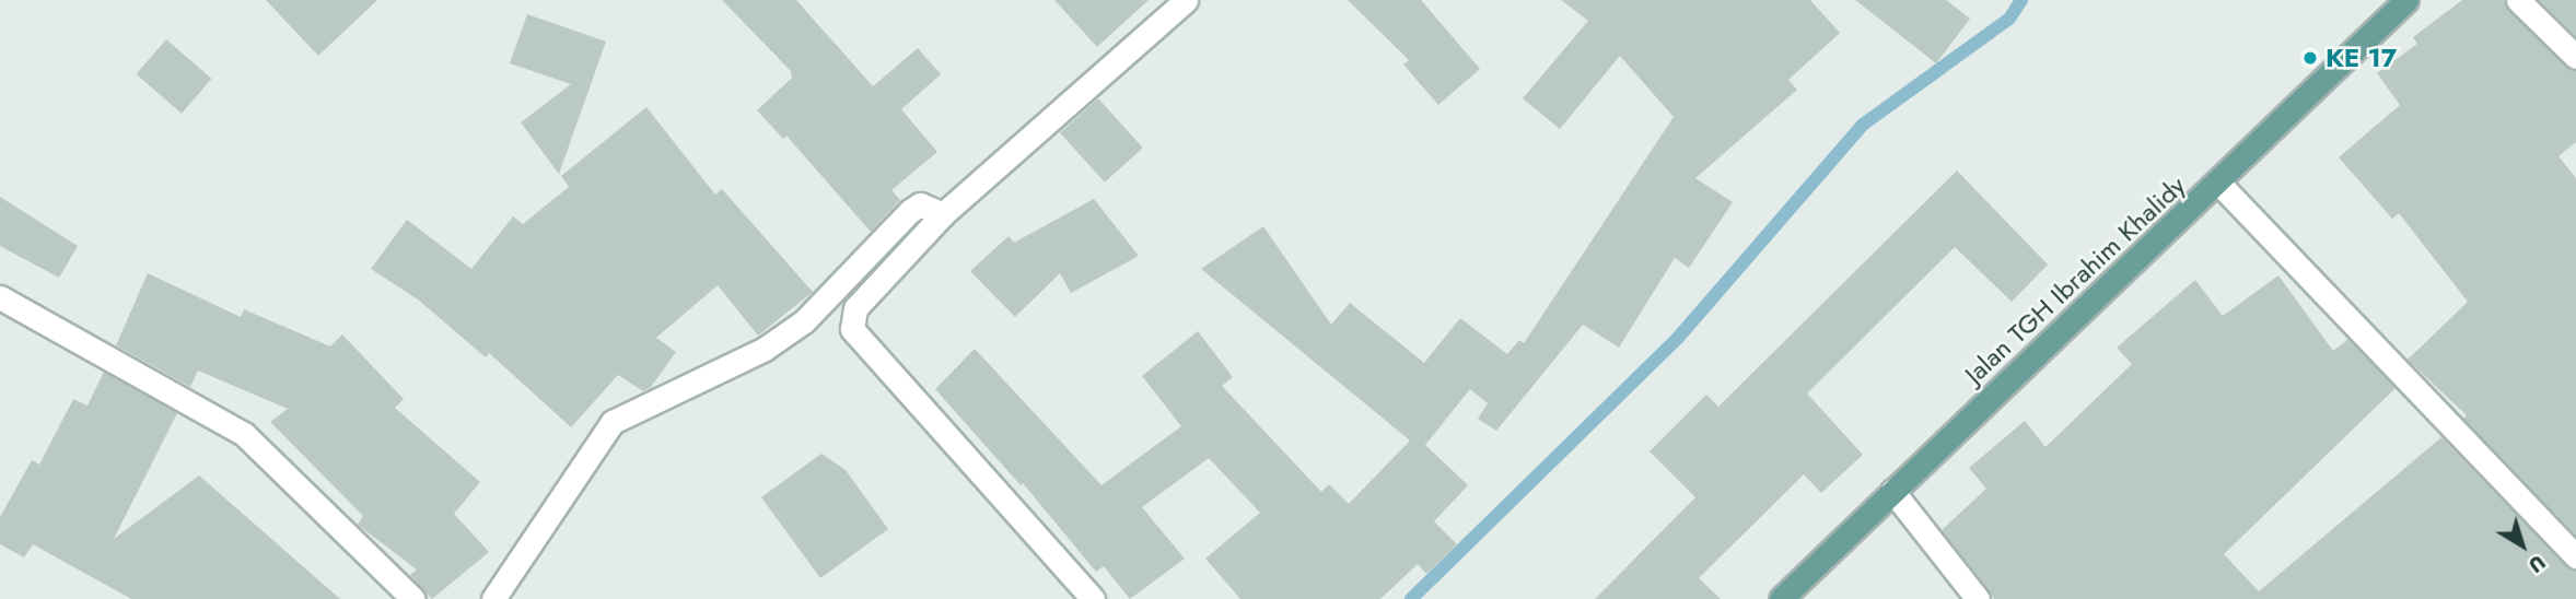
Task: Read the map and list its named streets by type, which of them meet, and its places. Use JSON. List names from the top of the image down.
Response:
{
  "streets": {
    "main road": ["Jalan TGH Ibrahim Khalidy"]
  },
  "places": ["KE 17"],
  "north": "bottom right"
}
